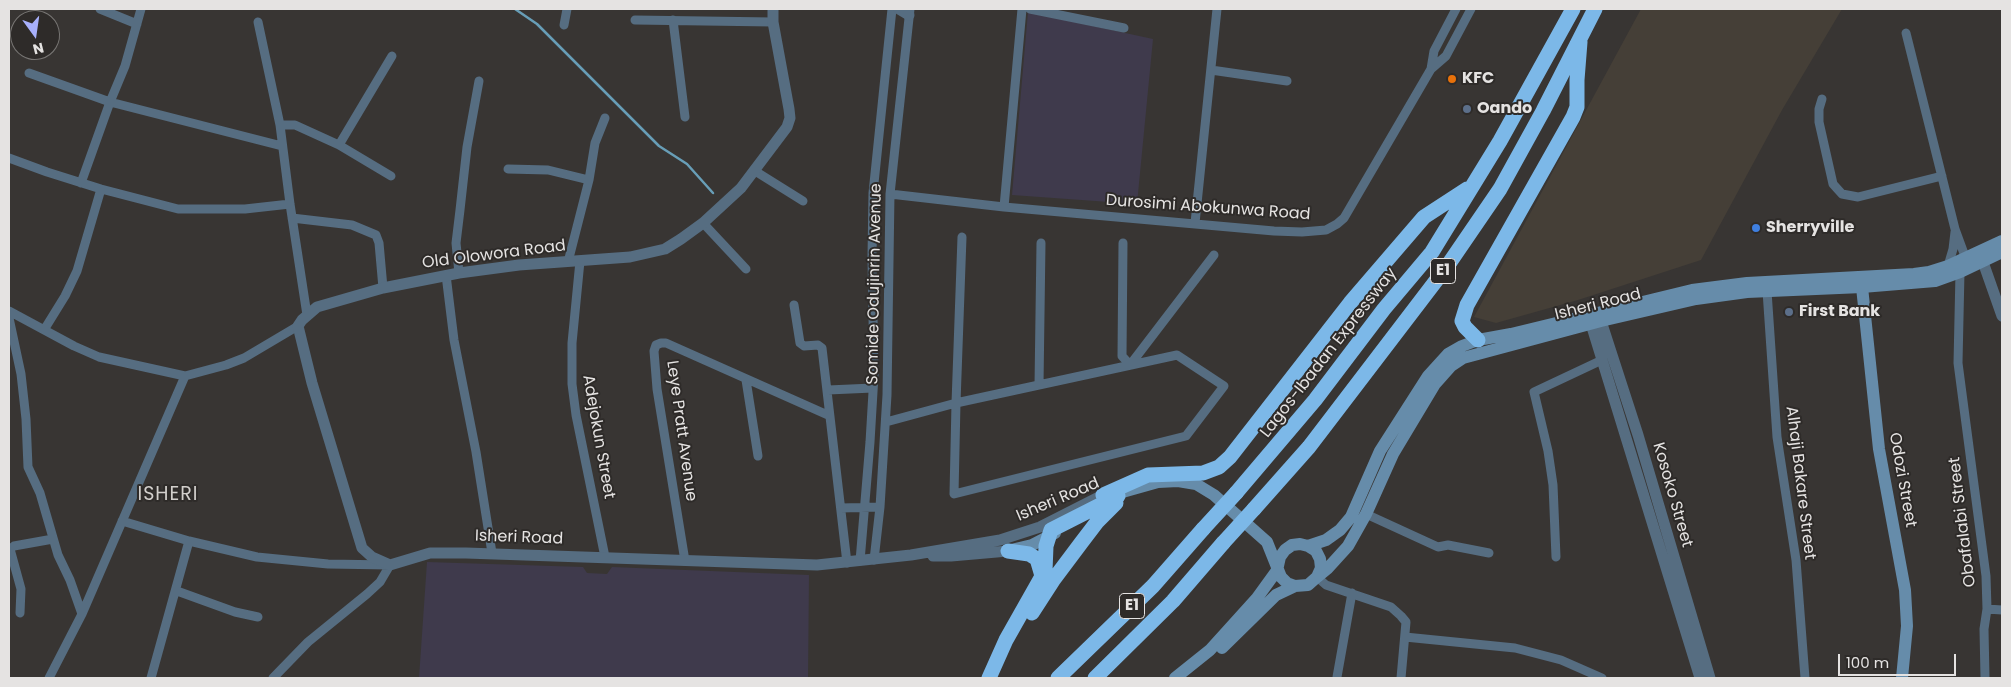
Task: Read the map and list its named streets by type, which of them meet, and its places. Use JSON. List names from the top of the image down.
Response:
{
  "streets": {
    "highway": ["E1", "Lagos-Ibadan Expressway"],
    "main road": ["Isheri Road", "Odozi Street"],
    "street": [
      "Durosimi Abokunwa Road",
      "Old Olowora Road",
      "Somide Odujinrin Avenue",
      "Leye Pratt Avenue",
      "Adejokun Street",
      "Alhaji Bakare Street",
      "Kosoko Street",
      "Obafalabi Street"
    ]
  },
  "crossings": [
    ["Durosimi Abokunwa Road", "Somide Odujinrin Avenue"],
    ["Old Olowora Road", "Adejokun Street"],
    ["Somide Odujinrin Avenue", "Isheri Road"],
    ["Isheri Road", "Leye Pratt Avenue"],
    ["Isheri Road", "Adejokun Street"],
    ["Isheri Road", "Odozi Street"],
    ["Isheri Road", "Alhaji Bakare Street"],
    ["Isheri Road", "Kosoko Street"],
    ["Isheri Road", "Obafalabi Street"]
  ],
  "districts": ["ISHERI"],
  "places": [
    "KFC",
    "Oando",
    "Sherryville",
    "First Bank"
  ],
  "scale_bar": "100 m",
  "north": "bottom"
}
